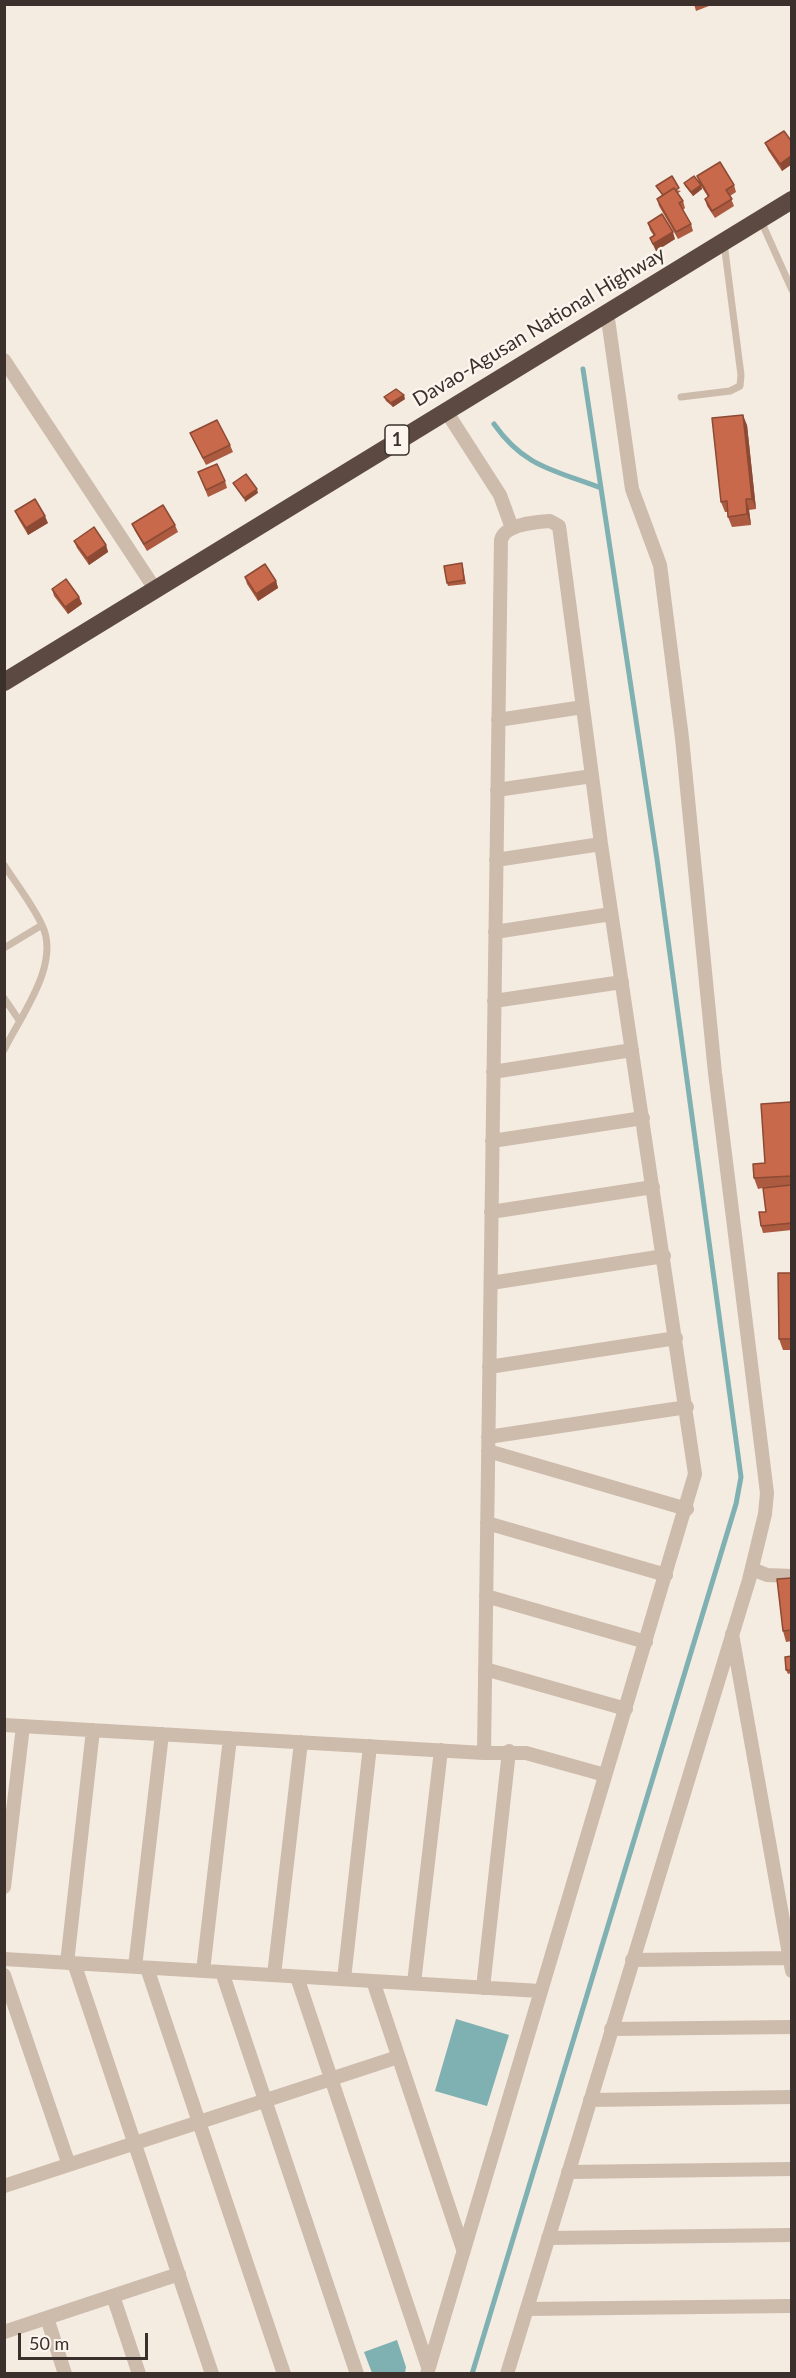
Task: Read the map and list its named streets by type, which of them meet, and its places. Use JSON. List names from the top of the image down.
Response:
{
  "streets": {
    "highway": ["Davao-Agusan National Highway", "1"]
  },
  "scale_bar": "50 m"
}
